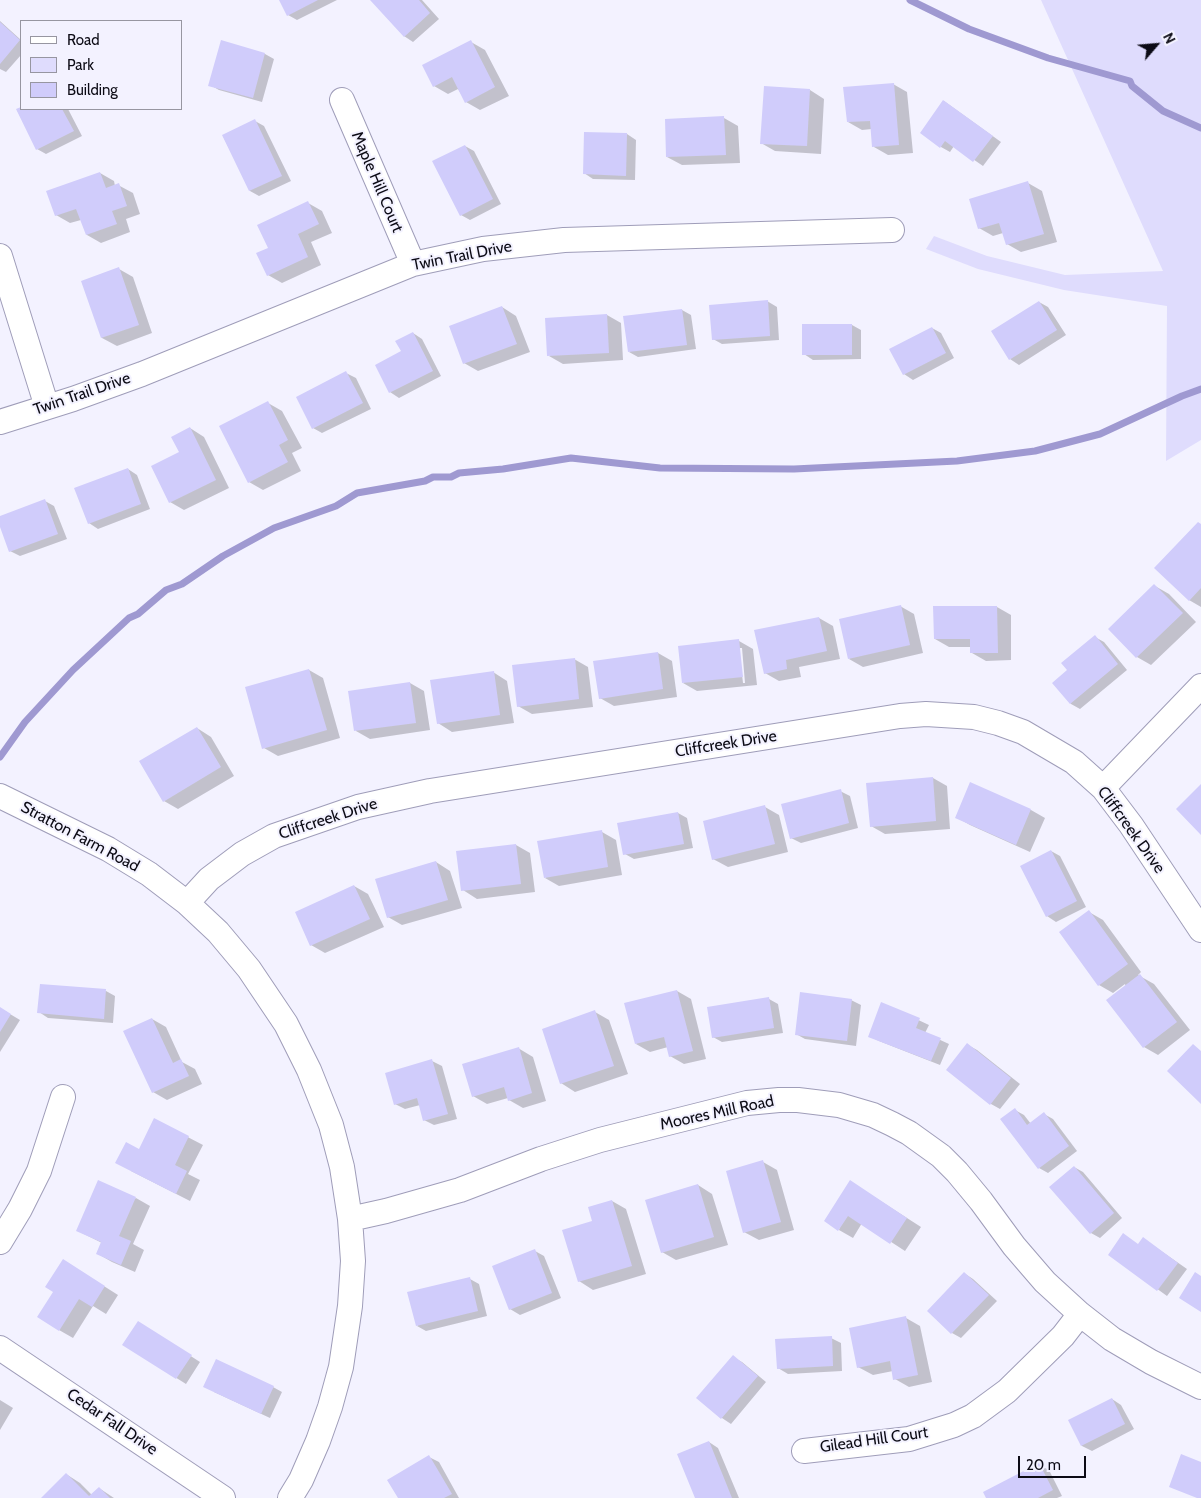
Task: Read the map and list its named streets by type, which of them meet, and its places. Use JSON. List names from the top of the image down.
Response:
{
  "streets": {
    "street": [
      "Maple Hill Court",
      "Twin Trail Drive",
      "Cliffcreek Drive",
      "Stratton Farm Road",
      "Moores Mill Road",
      "Cedar Fall Drive",
      "Gilead Hill Court"
    ]
  },
  "crossings": [
    ["Maple Hill Court", "Twin Trail Drive"],
    ["Cliffcreek Drive", "Stratton Farm Road"],
    ["Stratton Farm Road", "Moores Mill Road"],
    ["Moores Mill Road", "Gilead Hill Court"]
  ],
  "legend": ["Road", "Park", "Building"],
  "scale_bar": "20 m",
  "north": "top right"
}
